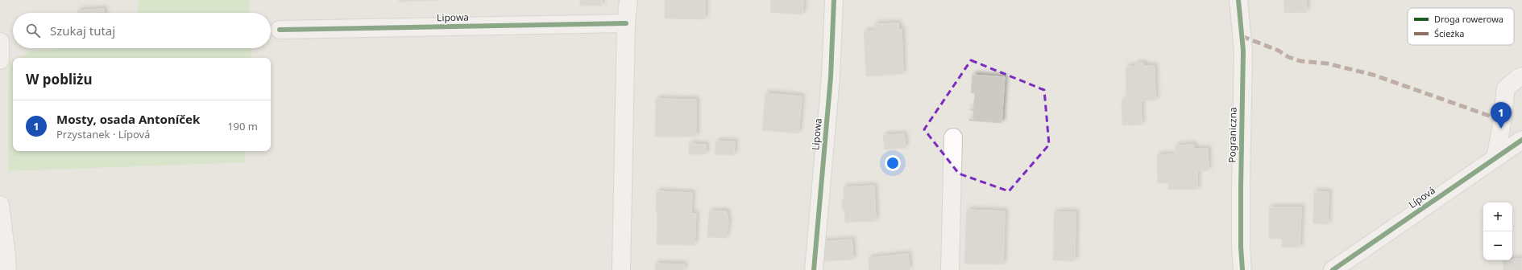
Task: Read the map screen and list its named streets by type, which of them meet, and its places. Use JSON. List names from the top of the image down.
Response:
{
  "streets": {
    "street": ["Lipowa", "Pograniczna", "Lípová"]
  },
  "legend": ["Droga rowerowa", "Ścieżka"],
  "page": {
    "search": "Szukaj tutaj",
    "heading": "W pobliżu",
    "list": [
      {
        "mark": "1",
        "name": "Mosty, osada Antoníček",
        "note": "Przystanek · Lípová",
        "value": "190 m"
      }
    ],
    "pins": "1",
    "map_buttons": ["+", "−"]
  }
}
